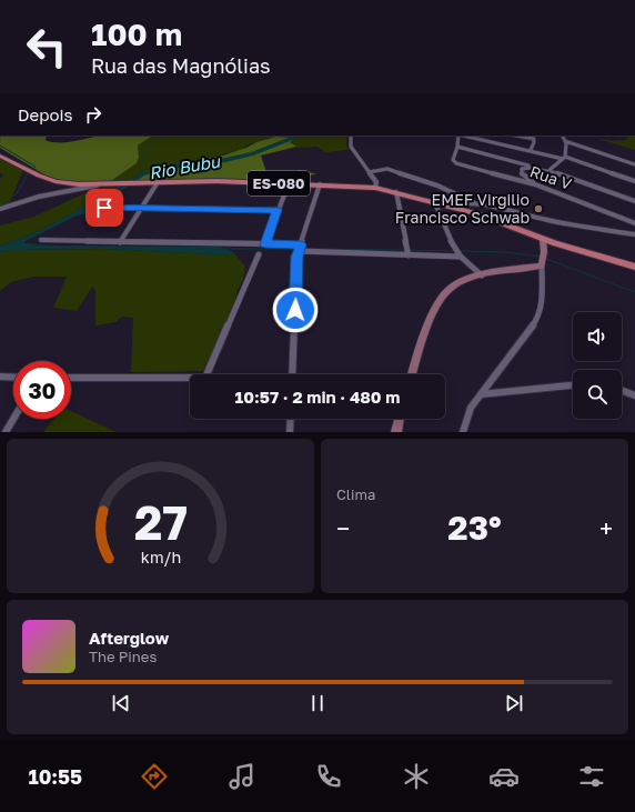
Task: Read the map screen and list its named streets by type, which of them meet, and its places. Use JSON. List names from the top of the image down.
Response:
{
  "streets": {
    "main road": ["ES-080"],
    "street": ["Rua V"]
  },
  "water": ["Rio Bubu"],
  "places": ["EMEF Virgilio Francisco Schwab"],
  "page": {
    "turn": ["100 m", "Rua das Magnólias"],
    "then": "Depois",
    "limit": "30",
    "trip": "10:57 · 2 min · 480 m",
    "tile": "Clima",
    "heat": ["−", "23°", "+"],
    "song": ["Afterglow", "The Pines"],
    "tabs": "10:55",
    "gauge": ["27", "km/h"]
  }
}
